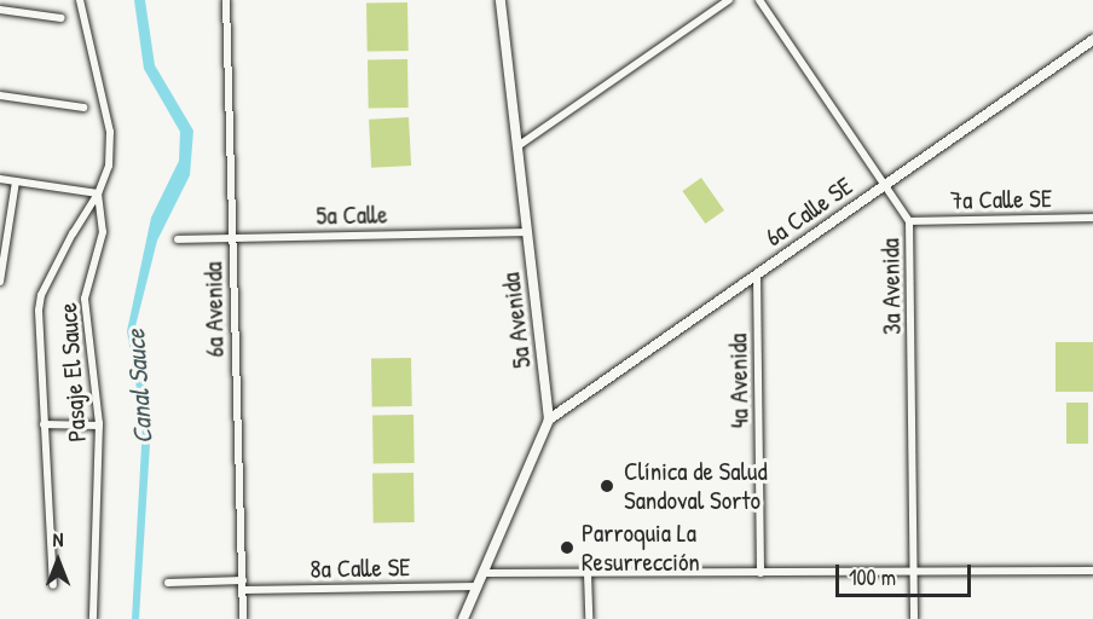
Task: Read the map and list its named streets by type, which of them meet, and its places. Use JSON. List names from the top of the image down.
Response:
{
  "streets": {
    "street": [
      "7a Calle SE",
      "6a Calle SE",
      "5a Calle",
      "3a Avenida",
      "6a Avenida",
      "5a Avenida",
      "Pasaje El Sauce",
      "4a Avenida",
      "8a Calle SE"
    ]
  },
  "crossings": [
    ["7a Calle SE", "3a Avenida"],
    ["6a Calle SE", "3a Avenida"],
    ["6a Calle SE", "5a Avenida"],
    ["6a Calle SE", "4a Avenida"],
    ["5a Calle", "6a Avenida"],
    ["5a Calle", "5a Avenida"],
    ["6a Avenida", "8a Calle SE"],
    ["5a Avenida", "8a Calle SE"]
  ],
  "water": ["Canal Sauce"],
  "places": ["Clínica de Salud Sandoval Sorto", "Parroquia La Resurrección"],
  "scale_bar": "100 m",
  "north": "top"
}
